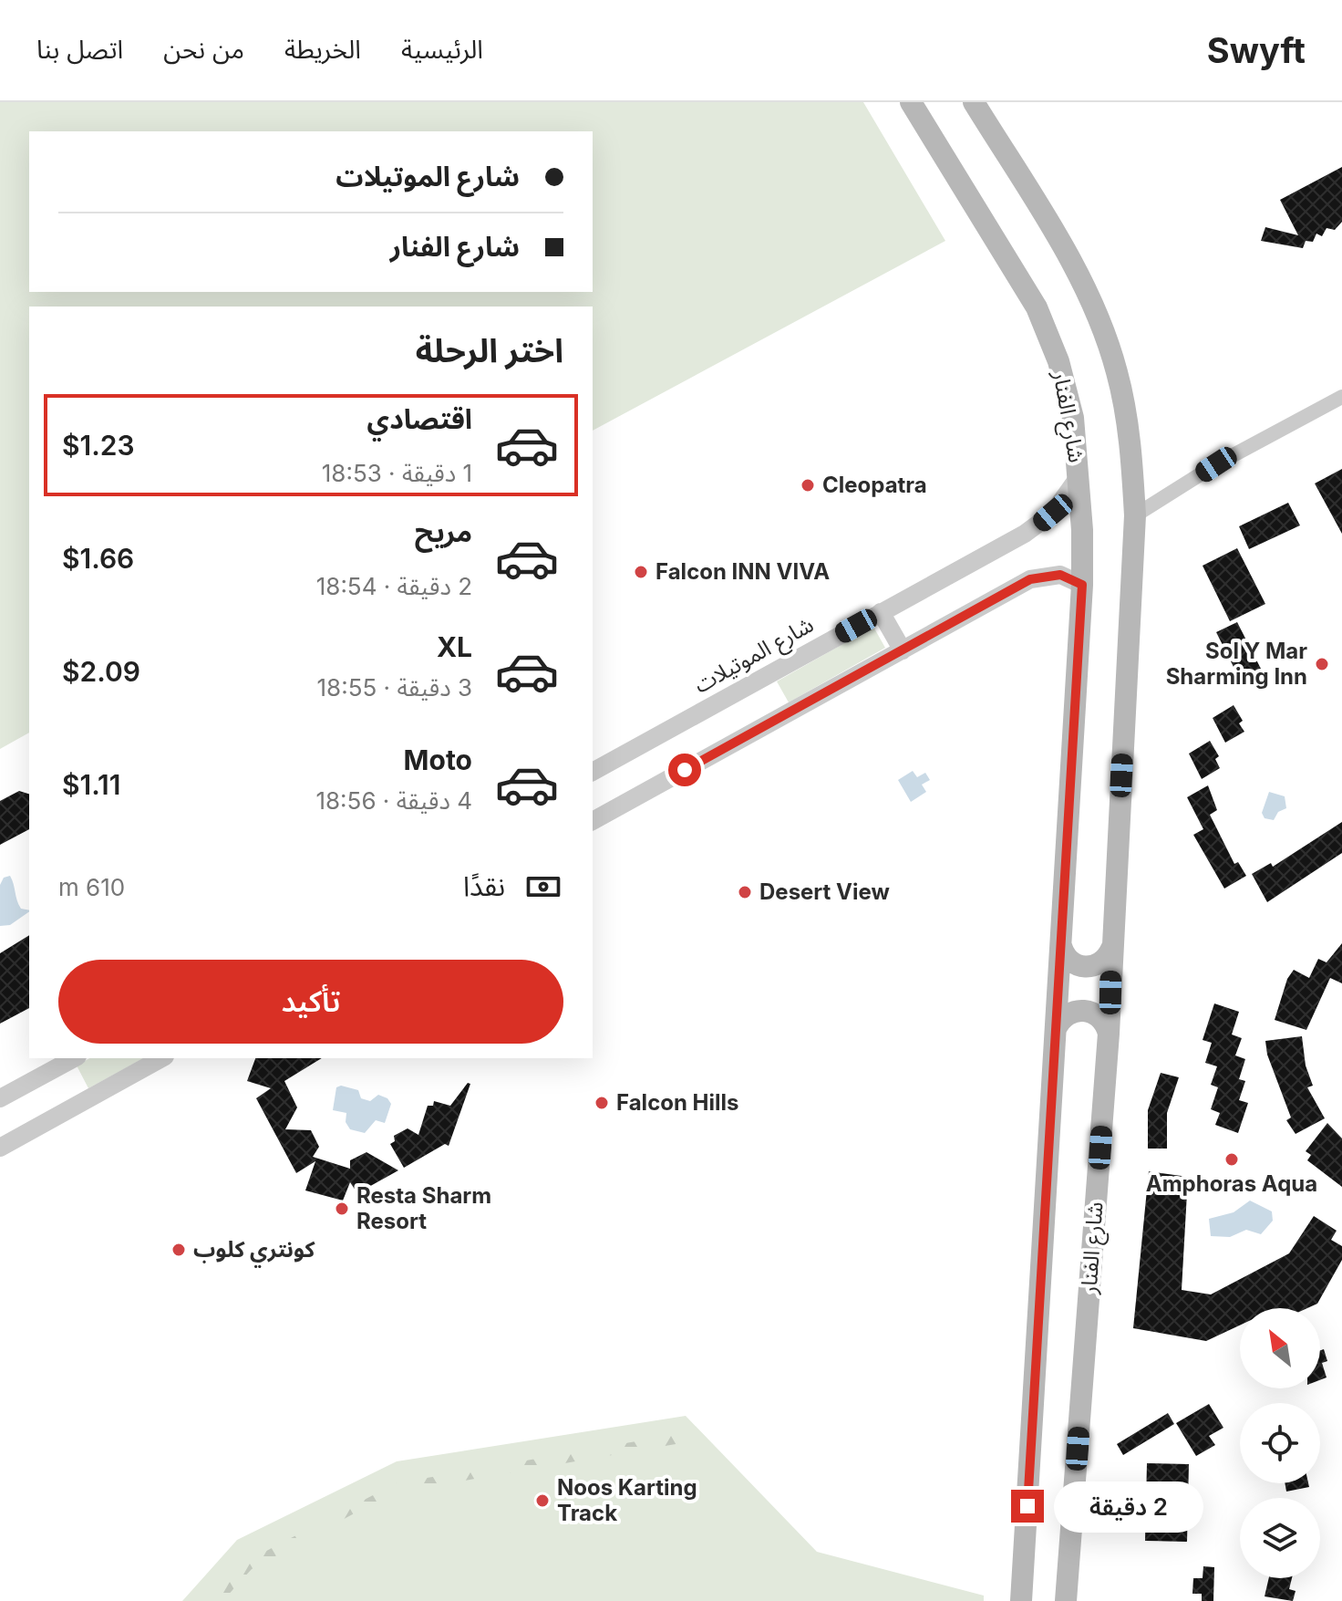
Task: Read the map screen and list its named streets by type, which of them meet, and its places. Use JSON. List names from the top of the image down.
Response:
{
  "streets": {
    "main road": ["شارع الفنار"],
    "street": ["شارع الموتيلات"]
  },
  "crossings": [
    ["شارع الفنار", "شارع الموتيلات"]
  ],
  "places": [
    "Cleopatra",
    "Falcon INN VIVA",
    "Sol Y Mar Sharming Inn",
    "Desert View",
    "Falcon Hills",
    "Amphoras Aqua",
    "Resta Sharm Resort",
    "كونتري كلوب",
    "Noos Karting Track"
  ],
  "north": "top left",
  "page": {
    "header": "Swyft",
    "nav": [
      "الرئيسية",
      "الخريطة",
      "من نحن",
      "اتصل بنا"
    ],
    "banner": ["شارع الموتيلات", "شارع الفنار"],
    "heading": "اختر الرحلة",
    "list": [
      {
        "name": "اقتصادي",
        "note": "1 دقيقة · 18:53",
        "value": "$1.23"
      },
      {
        "name": "مريح",
        "note": "2 دقيقة · 18:54",
        "value": "$1.66"
      },
      {
        "name": "XL",
        "note": "3 دقيقة · 18:55",
        "value": "$2.09"
      },
      {
        "name": "Moto",
        "note": "4 دقيقة · 18:56",
        "value": "$1.11"
      }
    ],
    "pay": ["نقدًا", "610 m"],
    "buttons": "تأكيد",
    "bubble": "2 دقيقة"
  }
}
